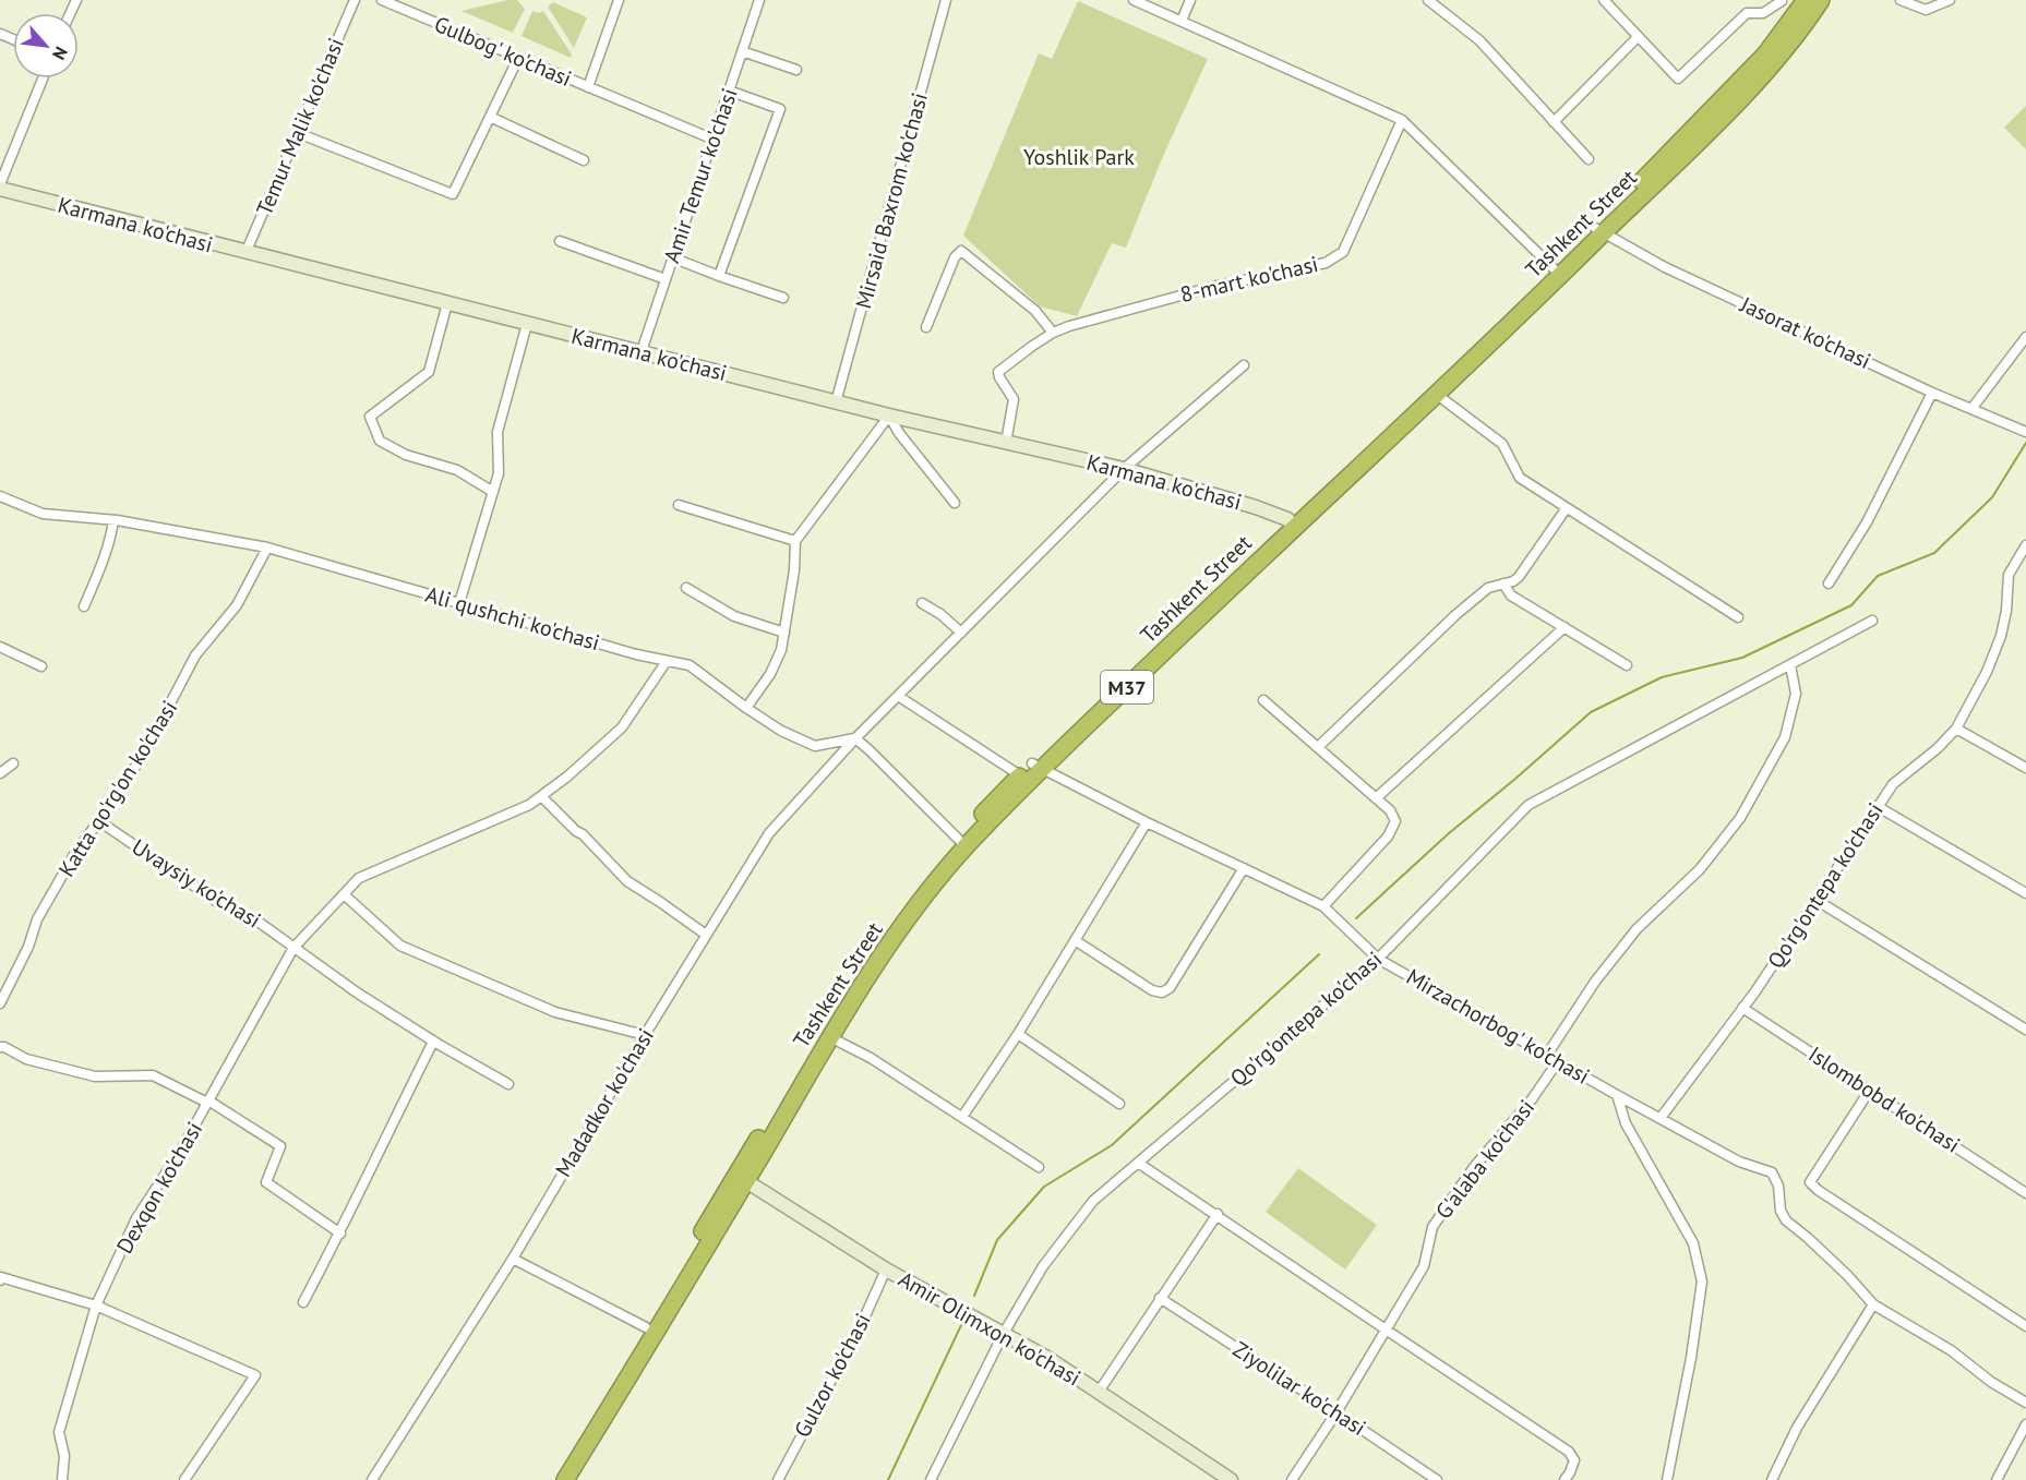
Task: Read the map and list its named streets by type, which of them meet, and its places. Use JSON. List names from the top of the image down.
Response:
{
  "streets": {
    "highway": ["Tashkent Street", "M37"],
    "main road": ["Karmana ko'chasi", "Amir Olimxon ko'chasi"],
    "street": [
      "Gulbog' ko'chasi",
      "Temur Malik ko'chasi",
      "Amir Temur ko'chasi",
      "Mirsaid Baxrom ko'chasi",
      "8-mart ko'chasi",
      "Jasorat ko'chasi",
      "Ali qushchi ko'chasi",
      "Katta qo'rg'on ko'chasi",
      "Uvaysiy ko'chasi",
      "Qo'rg'ontepa ko'chasi",
      "Mirzachorbog' ko'chasi",
      "Islombobd ko'chasi",
      "Madadkor ko'chasi",
      "G'alaba ko'chasi",
      "Dexqon ko'chasi",
      "Gulzor ko'chasi",
      "Ziyolilar ko'chasi"
    ]
  },
  "crossings": [
    ["Gulbog' ko'chasi", "Amir Temur ko'chasi"],
    ["Temur Malik ko'chasi", "Karmana ko'chasi"],
    ["Amir Temur ko'chasi", "Karmana ko'chasi"],
    ["Mirsaid Baxrom ko'chasi", "Karmana ko'chasi"],
    ["Tashkent Street", "Karmana ko'chasi"],
    ["Tashkent Street", "Jasorat ko'chasi"],
    ["Tashkent Street", "Mirzachorbog' ko'chasi"],
    ["Tashkent Street", "Amir Olimxon ko'chasi"],
    ["Karmana ko'chasi", "8-mart ko'chasi"],
    ["Karmana ko'chasi", "Madadkor ko'chasi"],
    ["Ali qushchi ko'chasi", "Katta qo'rg'on ko'chasi"],
    ["Ali qushchi ko'chasi", "Madadkor ko'chasi"],
    ["Ali qushchi ko'chasi", "Dexqon ko'chasi"],
    ["Katta qo'rg'on ko'chasi", "Uvaysiy ko'chasi"],
    ["Uvaysiy ko'chasi", "Dexqon ko'chasi"],
    ["Qo'rg'ontepa ko'chasi", "Mirzachorbog' ko'chasi"],
    ["Qo'rg'ontepa ko'chasi", "Islombobd ko'chasi"],
    ["Qo'rg'ontepa ko'chasi", "Amir Olimxon ko'chasi"],
    ["Mirzachorbog' ko'chasi", "Madadkor ko'chasi"],
    ["Mirzachorbog' ko'chasi", "G'alaba ko'chasi"],
    ["G'alaba ko'chasi", "Ziyolilar ko'chasi"],
    ["Amir Olimxon ko'chasi", "Gulzor ko'chasi"]
  ],
  "parks": ["Yoshlik Park"],
  "north": "bottom right"
}
